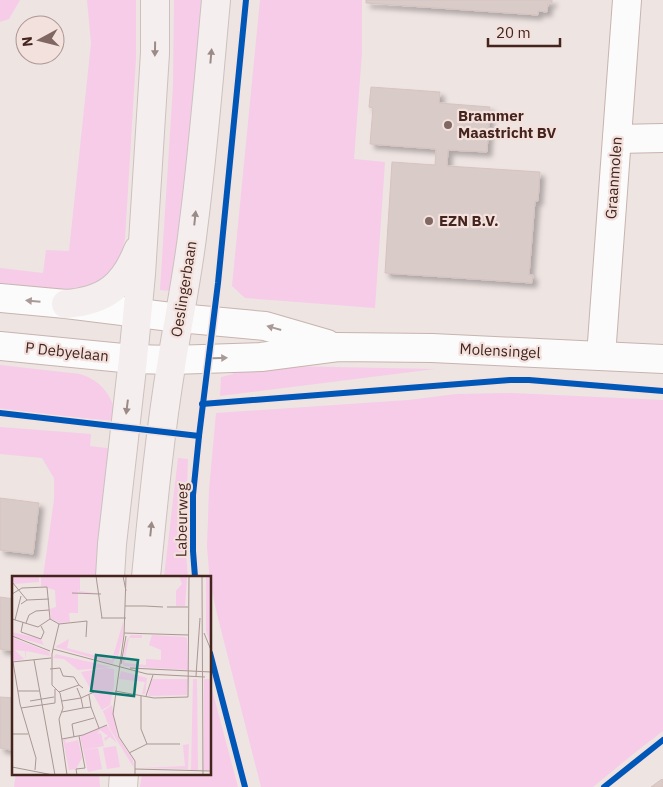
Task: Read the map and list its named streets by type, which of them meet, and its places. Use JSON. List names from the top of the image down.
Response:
{
  "streets": {
    "main road": ["Oeslingerbaan"],
    "street": ["Graanmolen", "Molensingel", "P Debyelaan"],
    "cycle path": ["Labeurweg"]
  },
  "crossings": [
    ["Graanmolen", "Molensingel"],
    ["Oeslingerbaan", "Molensingel"],
    ["Molensingel", "P Debyelaan"]
  ],
  "places": ["Brammer Maastricht BV", "EZN B.V."],
  "scale_bar": "20 m",
  "north": "left"
}
